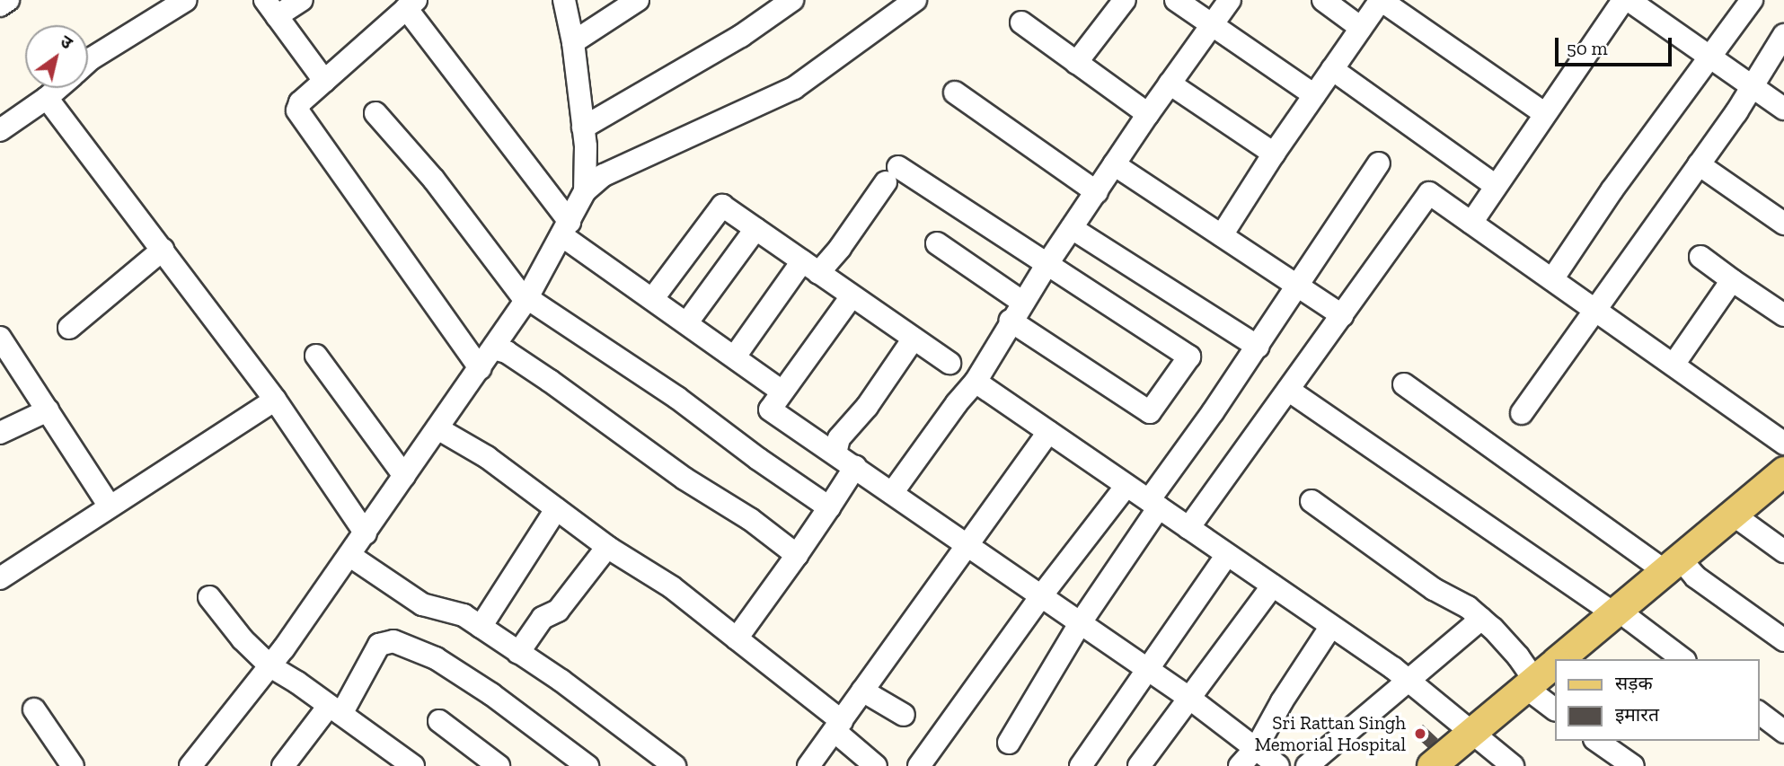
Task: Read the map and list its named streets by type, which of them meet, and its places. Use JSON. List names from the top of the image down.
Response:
{
  "places": ["Sri Rattan Singh Memorial Hospital"],
  "legend": ["सड़क", "इमारत"],
  "scale_bar": "50 m",
  "north": "top right"
}
